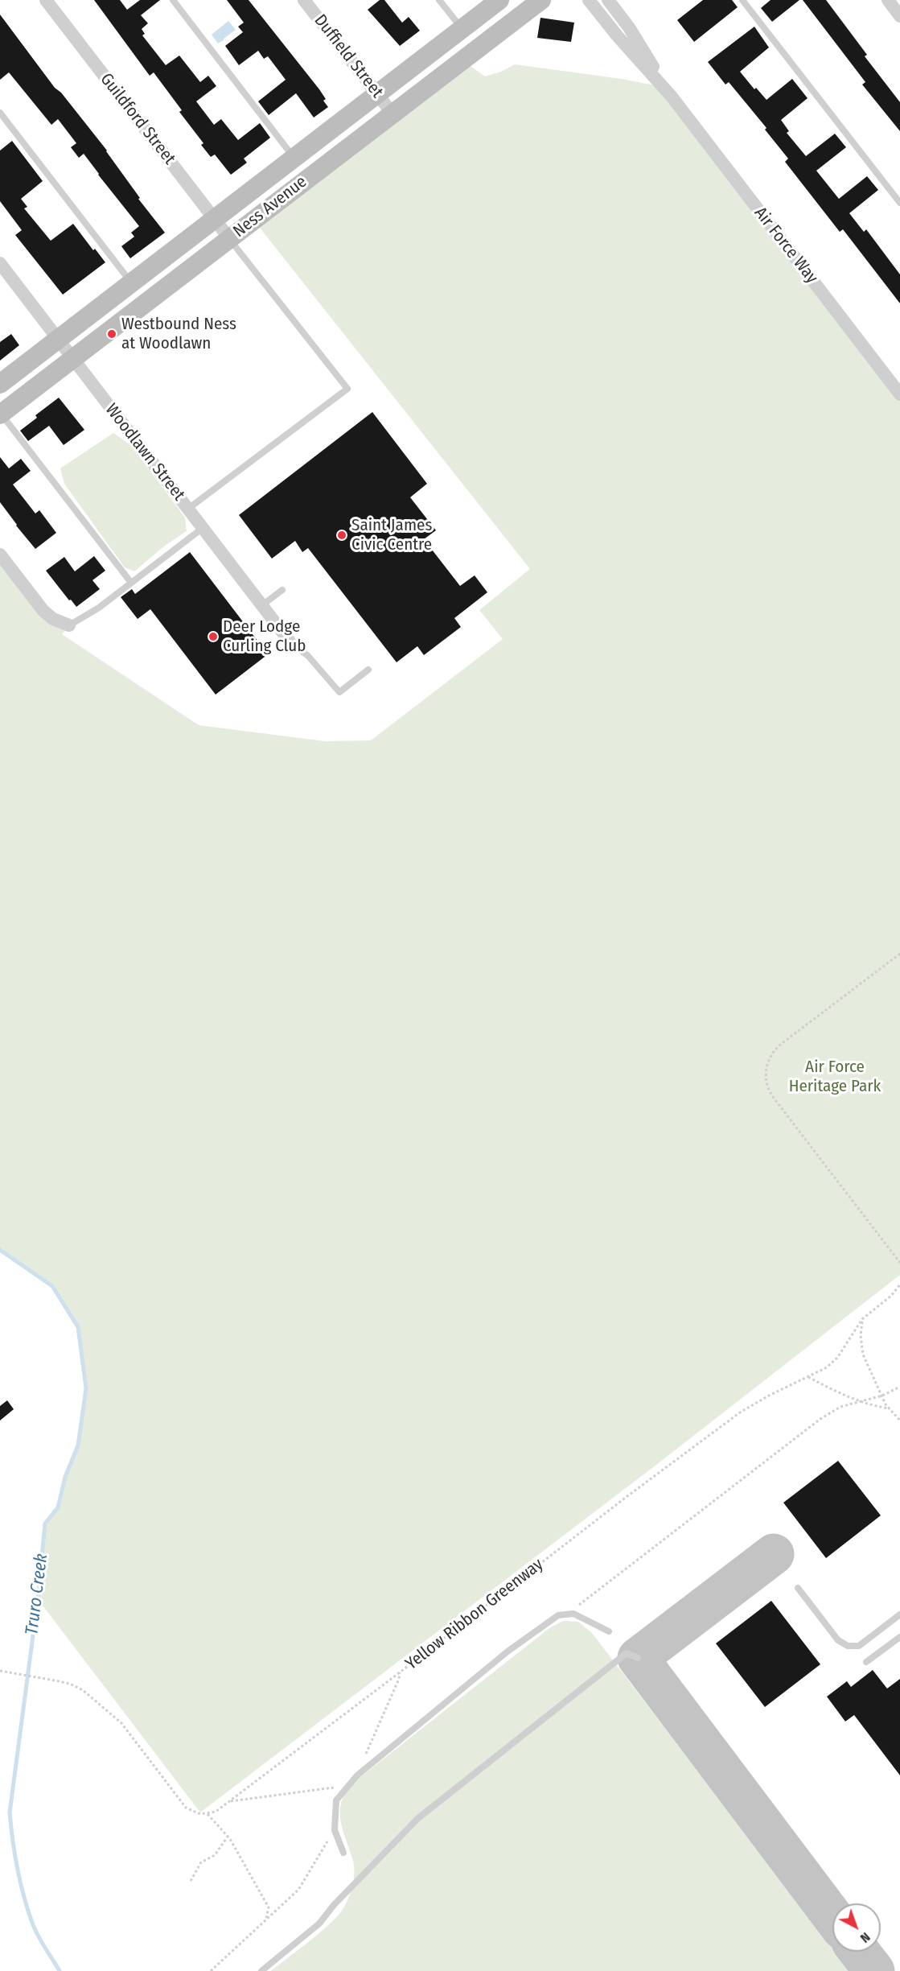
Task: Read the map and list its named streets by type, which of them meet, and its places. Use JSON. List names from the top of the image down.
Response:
{
  "streets": {
    "main road": ["Ness Avenue"],
    "street": [
      "Duffield Street",
      "Guildford Street",
      "Air Force Way",
      "Woodlawn Street"
    ],
    "path": ["Yellow Ribbon Greenway"]
  },
  "crossings": [
    ["Duffield Street", "Ness Avenue"],
    ["Guildford Street", "Ness Avenue"],
    ["Ness Avenue", "Woodlawn Street"]
  ],
  "water": ["Truro Creek"],
  "parks": ["Air Force Heritage Park"],
  "places": ["Westbound Ness at Woodlawn", "Saint James Civic Centre", "Deer Lodge Curling Club"],
  "north": "bottom right"
}
